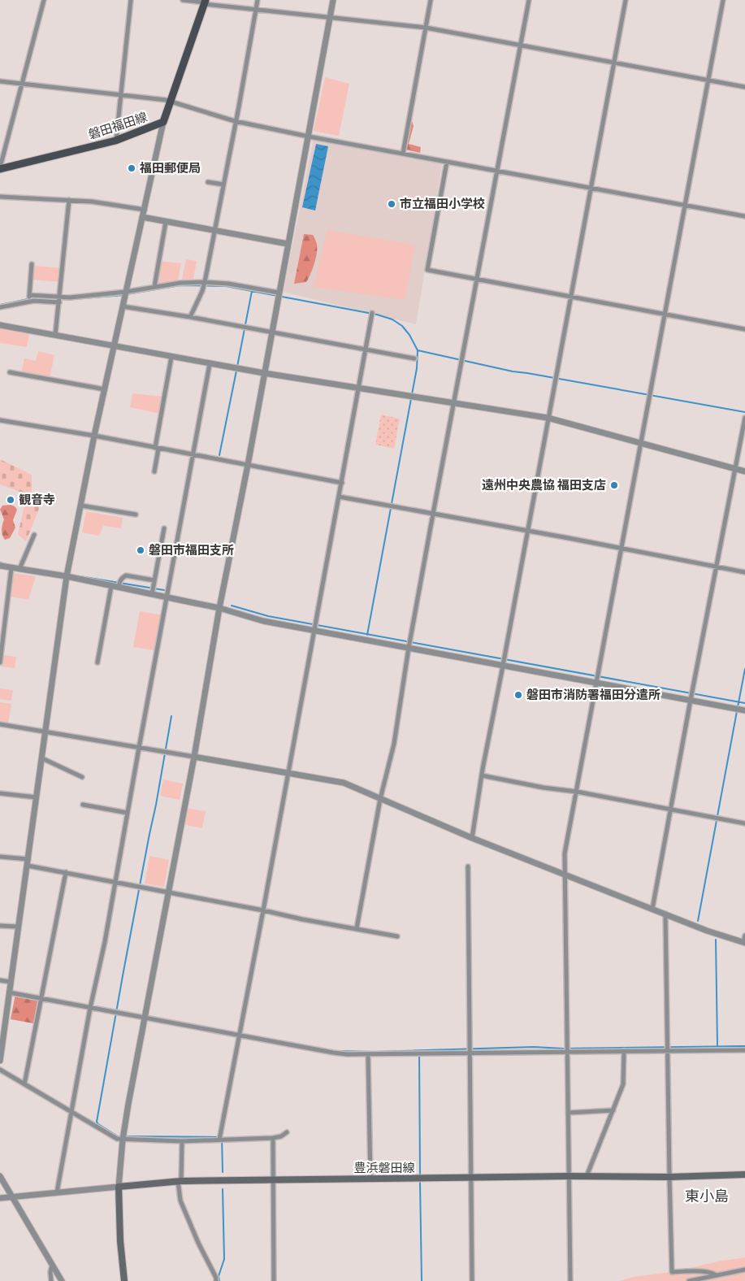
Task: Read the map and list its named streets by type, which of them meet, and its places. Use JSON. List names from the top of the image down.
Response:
{
  "streets": {
    "main road": ["磐田福田線", "豊浜磐田線"]
  },
  "districts": ["東小島"],
  "places": [
    "福田郵便局",
    "市立福田小学校",
    "遠州中央農協 福田支店",
    "観音寺",
    "磐田市福田支所",
    "磐田市消防署福田分遣所"
  ]
}
